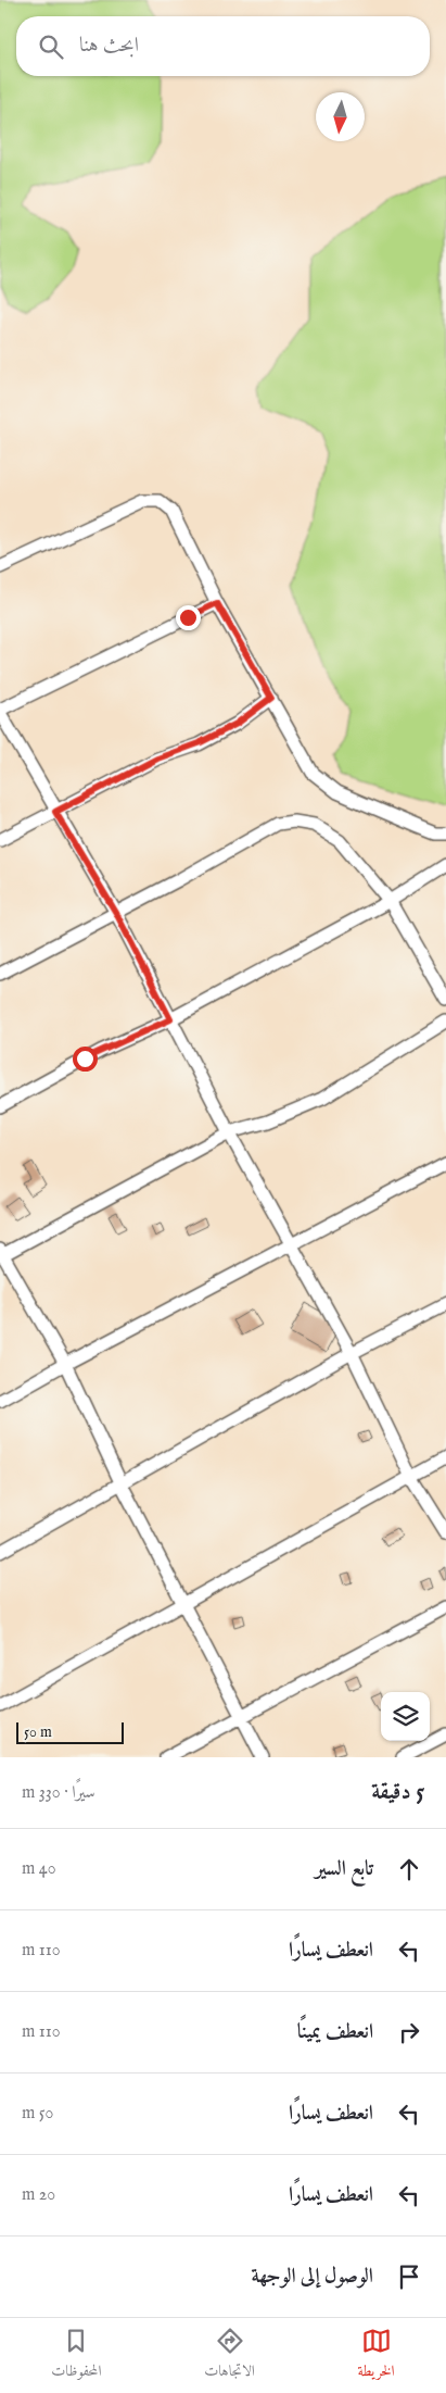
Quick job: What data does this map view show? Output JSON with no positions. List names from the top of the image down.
{
  "scale_bar": "50 m",
  "north": "bottom",
  "page": {
    "search": "ابحث هنا",
    "scale": "50 m",
    "heading": ["5 دقيقة", "سيرًا · 330 m"],
    "list": [
      ["تابع السير", "40 m"],
      ["انعطف يسارًا", "110 m"],
      ["انعطف يمينًا", "110 m"],
      ["انعطف يسارًا", "50 m"],
      ["انعطف يسارًا", "20 m"],
      "الوصول إلى الوجهة"
    ],
    "nav": ["الخريطة", "الاتجاهات", "المحفوظات"]
  }
}
